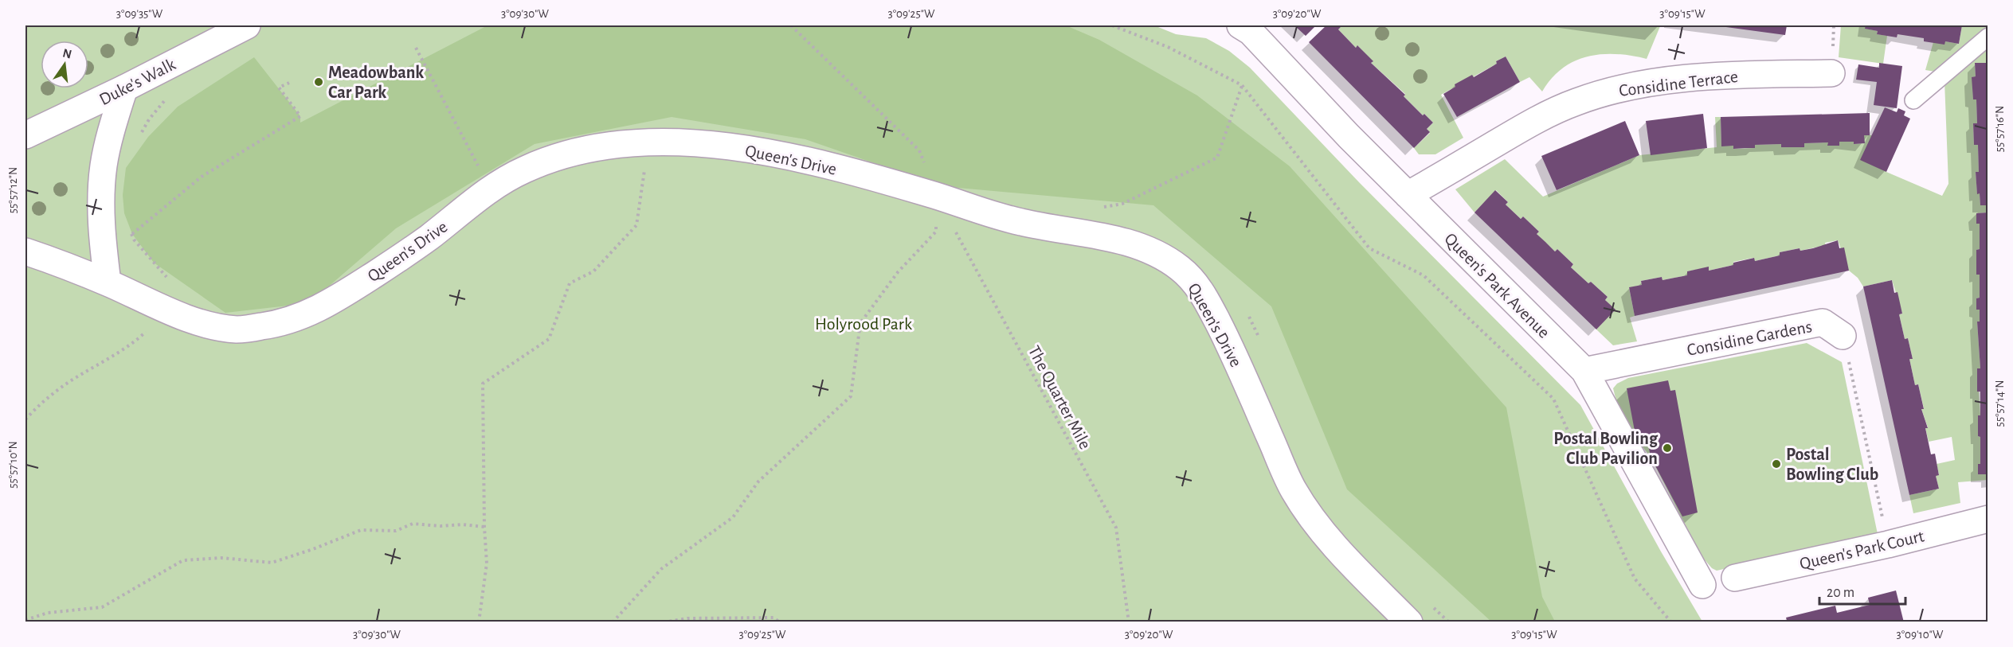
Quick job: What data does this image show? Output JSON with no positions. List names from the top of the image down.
{
  "streets": {
    "street": [
      "Duke's Walk",
      "Considine Terrace",
      "Queen's Drive",
      "Queen's Park Avenue",
      "Considine Gardens",
      "Queen's Park Court"
    ],
    "path": ["The Quarter Mile"]
  },
  "crossings": [
    ["Considine Terrace", "Queen's Park Avenue"],
    ["Queen's Drive", "The Quarter Mile"],
    ["Queen's Park Avenue", "Considine Gardens"]
  ],
  "parks": ["Holyrood Park"],
  "places": ["Meadowbank Car Park", "Postal Bowling Club Pavilion", "Postal Bowling Club"],
  "scale_bar": "20 m",
  "north": "top",
  "coordinates": [
    "3°09'35\"W",
    "3°09'30\"W",
    "3°09'25\"W",
    "3°09'20\"W",
    "3°09'15\"W",
    "55°57'16\"N",
    "55°57'12\"N",
    "55°57'14\"N",
    "55°57'10\"N",
    "3°09'10\"W"
  ]
}
